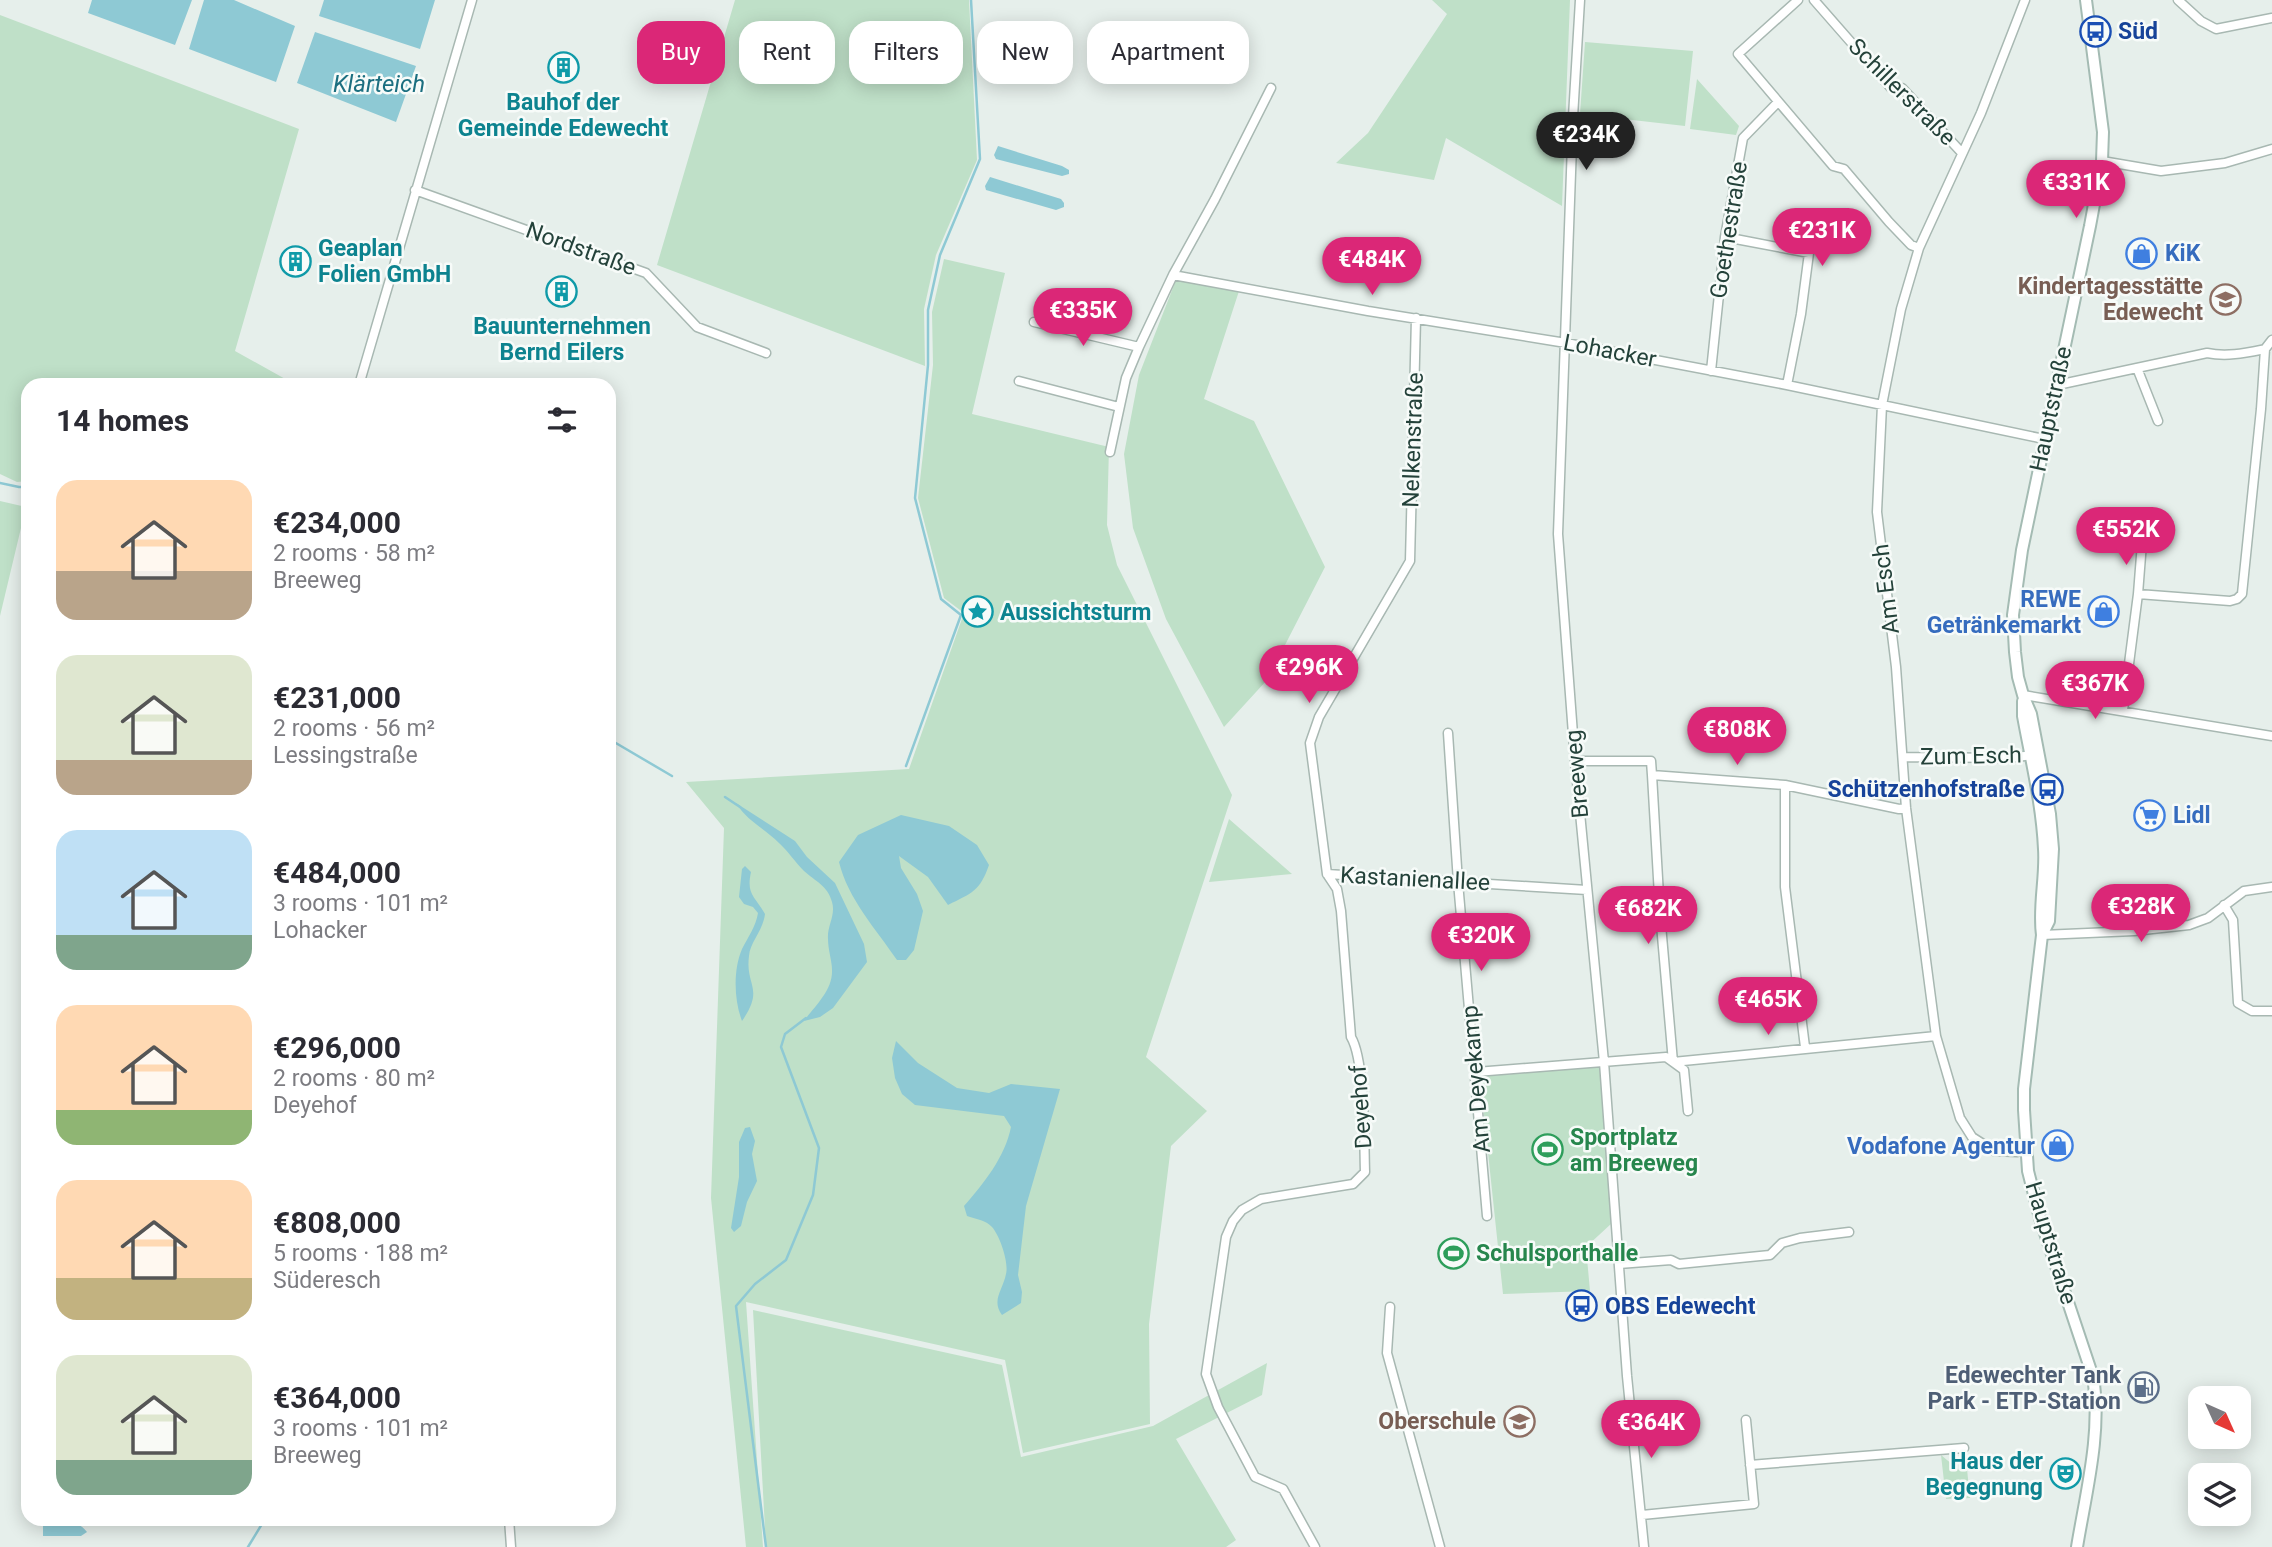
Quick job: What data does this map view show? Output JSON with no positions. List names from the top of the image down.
{
  "streets": {
    "main road": ["Hauptstraße"],
    "street": [
      "Schillerstraße",
      "Goethestraße",
      "Nordstraße",
      "Lohacker",
      "Nelkenstraße",
      "Am Esch",
      "Zum Esch",
      "Breeweg",
      "Kastanienallee",
      "Am Deyekamp",
      "Deyehof"
    ]
  },
  "crossings": [
    ["Schillerstraße", "Am Esch"],
    ["Goethestraße", "Lohacker"],
    ["Lohacker", "Hauptstraße"],
    ["Lohacker", "Nelkenstraße"],
    ["Lohacker", "Am Esch"],
    ["Lohacker", "Breeweg"],
    ["Hauptstraße", "Am Esch"],
    ["Hauptstraße", "Zum Esch"],
    ["Nelkenstraße", "Deyehof"],
    ["Am Esch", "Zum Esch"],
    ["Breeweg", "Kastanienallee"],
    ["Kastanienallee", "Am Deyekamp"],
    ["Kastanienallee", "Deyehof"]
  ],
  "water": ["Klärteich"],
  "places": {
    "bus stop": ["Süd", "Schützenhofstraße", "OBS Edewecht"],
    "building": ["Bauhof der Gemeinde Edewecht", "Geaplan Folien GmbH", "Bauunternehmen Bernd Eilers"],
    "shop": ["KiK", "REWE Getränkemarkt", "Vodafone Agentur"],
    "school or university": ["Kindertagesstätte Edewecht", "Oberschule"],
    "place": ["Aussichtsturm"],
    "supermarket": ["Lidl"],
    "sports": ["Sportplatz am Breeweg", "Schulsporthalle"],
    "fuel station": ["Edewechter Tank Park - ETP-Station"],
    "theatre": ["Haus der Begegnung"]
  },
  "north": "bottom right",
  "page": {
    "chip": [
      "Buy",
      "Rent",
      "Filters",
      "New",
      "Apartment"
    ],
    "price": [
      "€234K",
      "€331K",
      "€231K",
      "€484K",
      "€335K",
      "€552K",
      "€296K",
      "€367K",
      "€808K",
      "€328K",
      "€682K",
      "€320K",
      "€465K",
      "€364K"
    ],
    "heading": "14 homes",
    "list": [
      {
        "name": "€234,000",
        "note": "2 rooms · 58 m² · Breeweg"
      },
      {
        "name": "€231,000",
        "note": "2 rooms · 56 m² · Lessingstraße"
      },
      {
        "name": "€484,000",
        "note": "3 rooms · 101 m² · Lohacker"
      },
      {
        "name": "€296,000",
        "note": "2 rooms · 80 m² · Deyehof"
      },
      {
        "name": "€808,000",
        "note": "5 rooms · 188 m² · Süderesch"
      },
      {
        "name": "€364,000",
        "note": "3 rooms · 101 m² · Breeweg"
      }
    ]
  }
}
